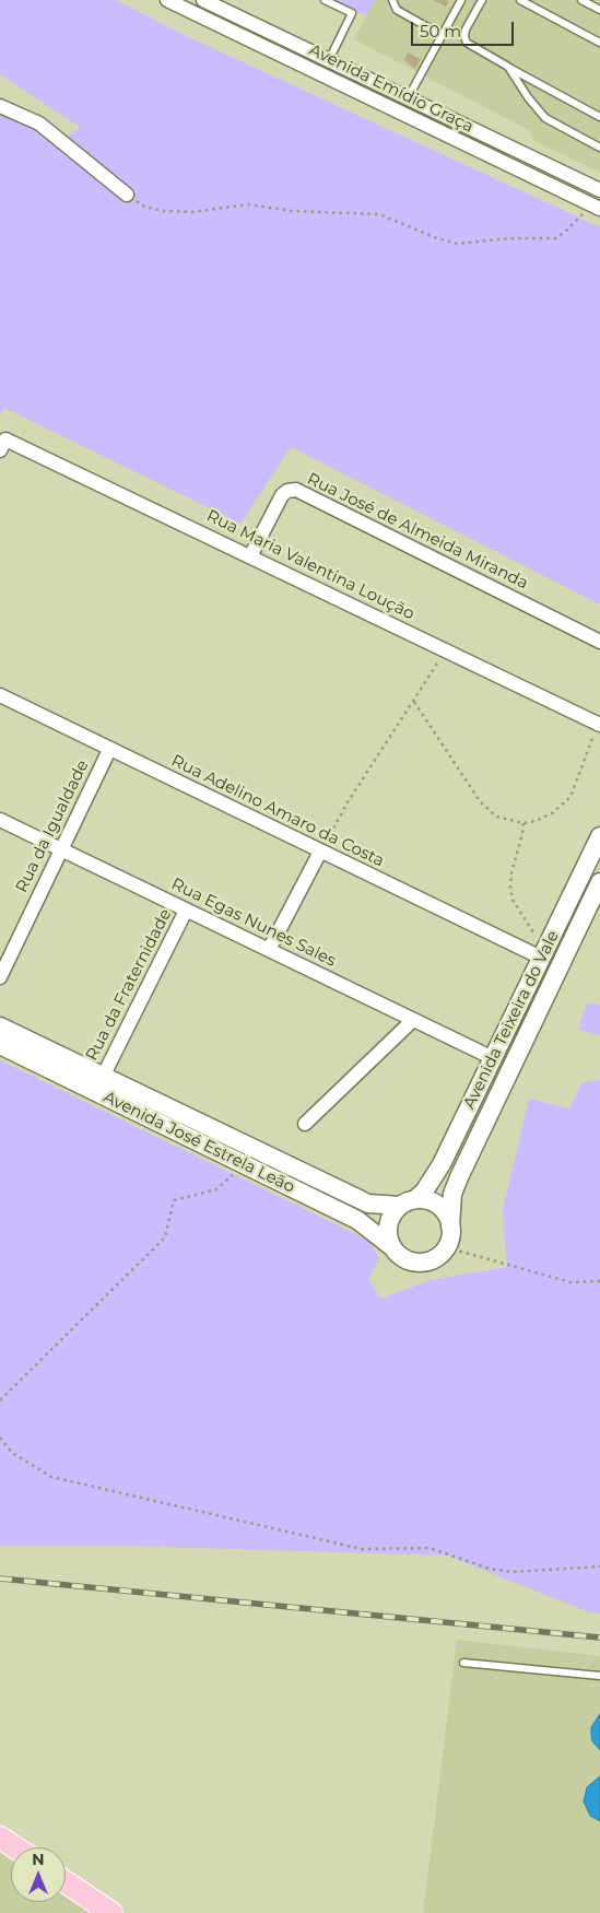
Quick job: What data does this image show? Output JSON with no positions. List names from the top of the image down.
{
  "streets": {
    "street": [
      "Avenida Emídio Graça",
      "Rua José de Almeida Miranda",
      "Rua Maria Valentina Loução",
      "Rua Adelino Amaro da Costa",
      "Rua da Igualdade",
      "Rua Egas Nunes Sales",
      "Rua da Fraternidade",
      "Avenida Teixeira do Vale",
      "Avenida José Estrela Leão"
    ]
  },
  "crossings": [
    ["Rua José de Almeida Miranda", "Rua Maria Valentina Loução"],
    ["Rua Adelino Amaro da Costa", "Rua da Igualdade"],
    ["Rua Adelino Amaro da Costa", "Avenida Teixeira do Vale"],
    ["Rua da Igualdade", "Rua Egas Nunes Sales"],
    ["Rua Egas Nunes Sales", "Rua da Fraternidade"],
    ["Rua Egas Nunes Sales", "Avenida Teixeira do Vale"],
    ["Rua da Fraternidade", "Avenida José Estrela Leão"],
    ["Avenida Teixeira do Vale", "Avenida José Estrela Leão"]
  ],
  "scale_bar": "50 m",
  "north": "top"
}
